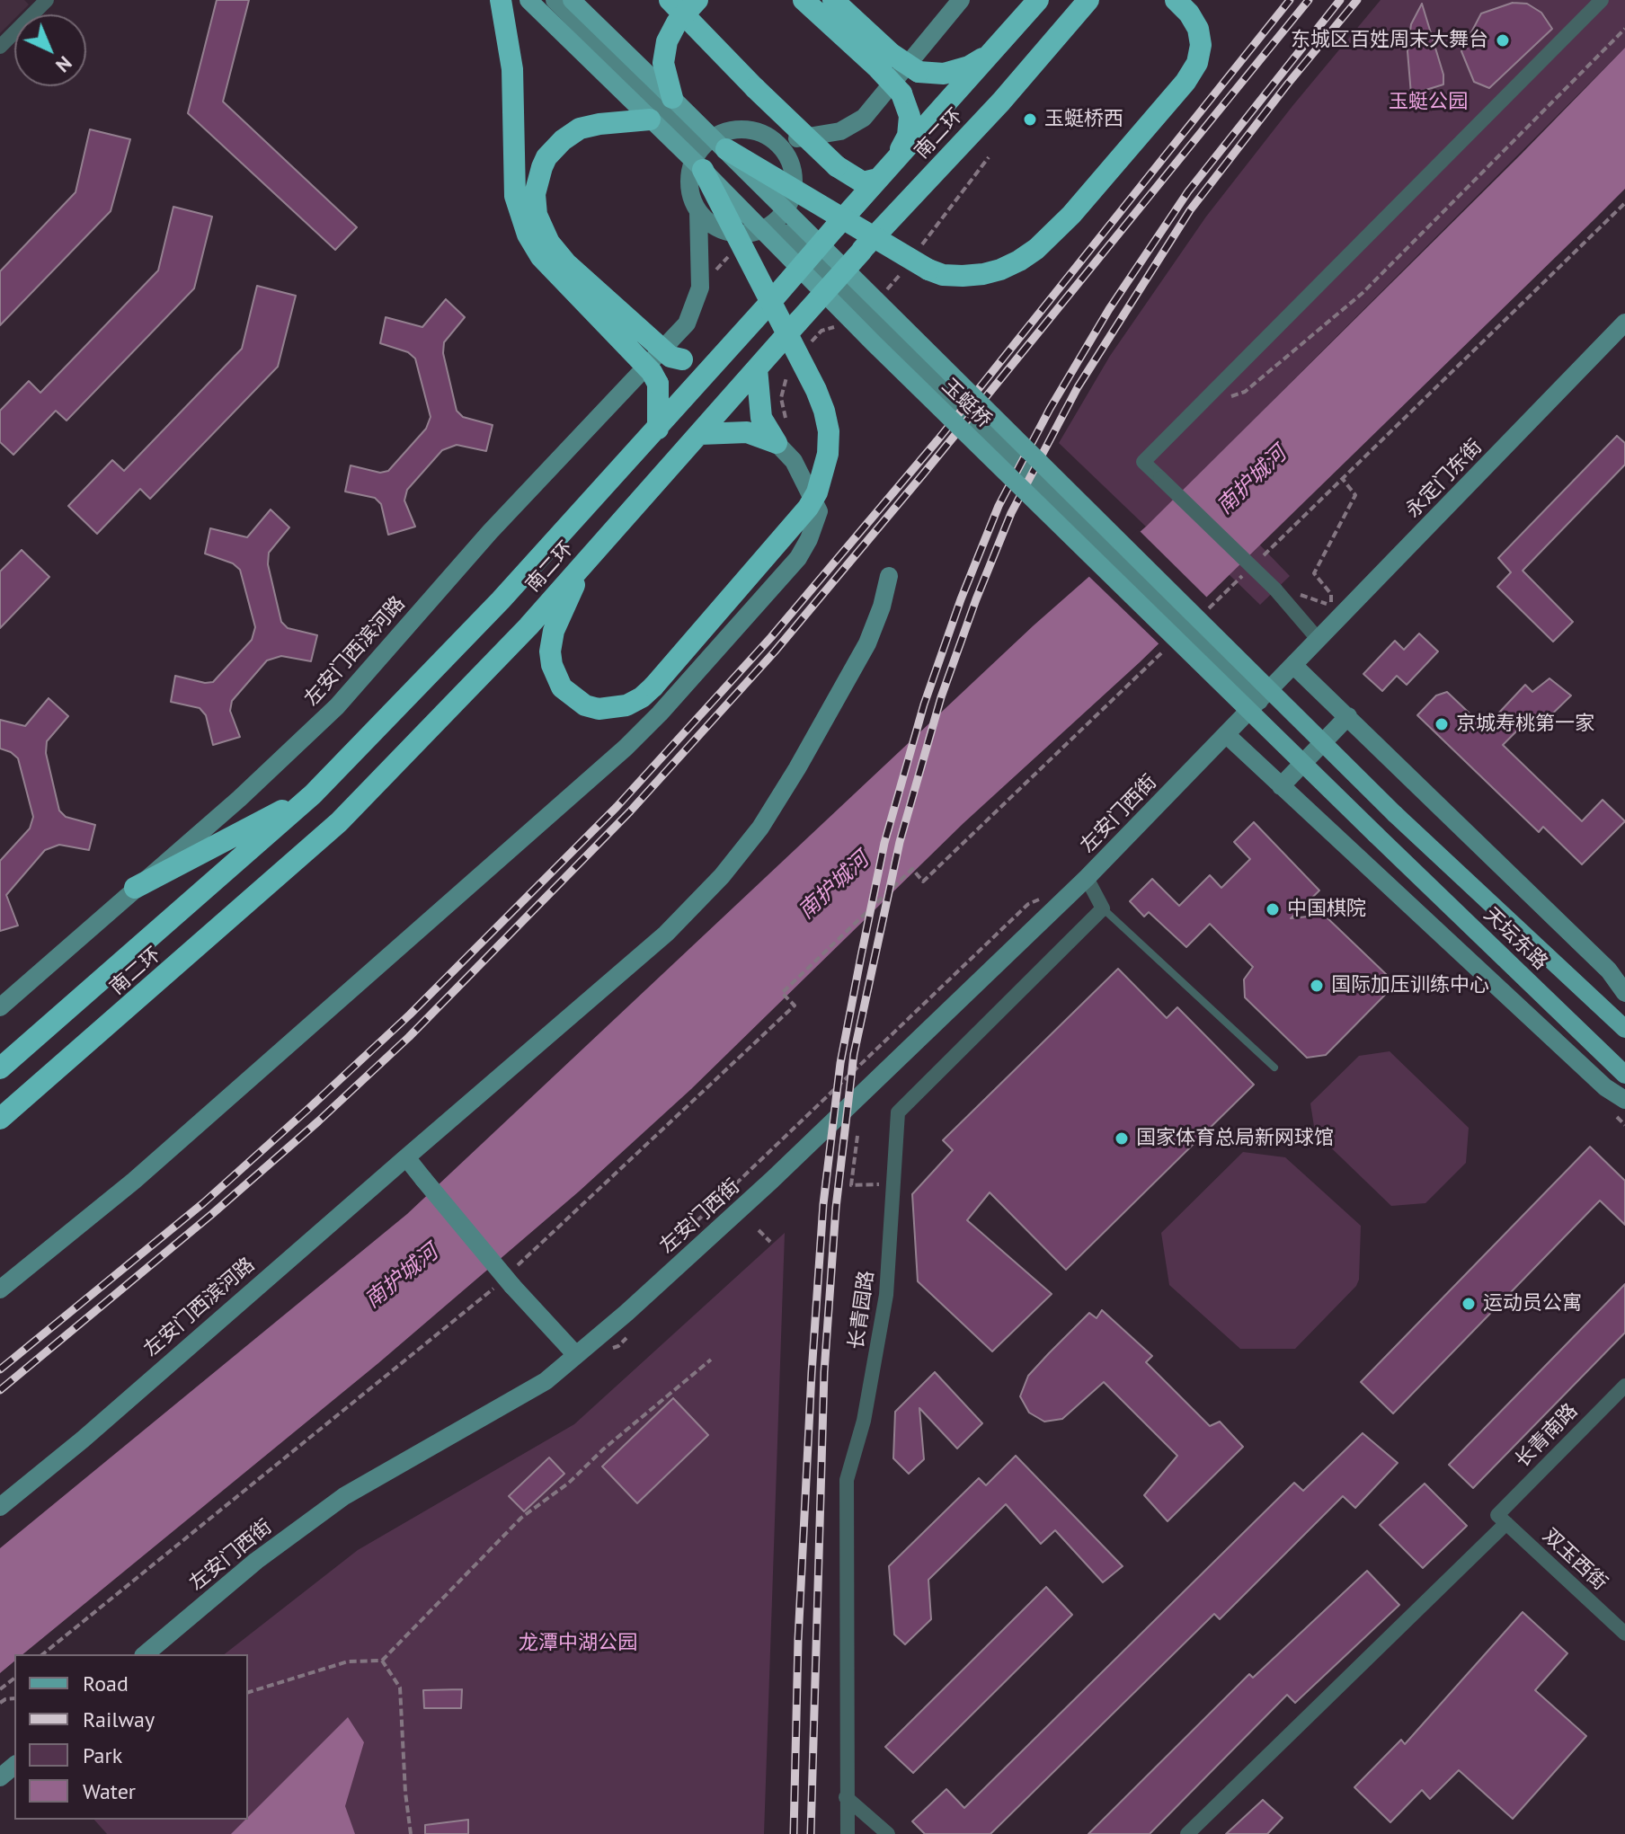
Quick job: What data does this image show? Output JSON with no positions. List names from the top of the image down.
{
  "streets": {
    "highway": ["南二环"],
    "main road": ["玉蜓桥", "天坛东路"],
    "street": [
      "永定门东街",
      "左安门西滨河路",
      "左安门西街",
      "长青园路",
      "长青南路",
      "双玉西街"
    ]
  },
  "crossings": [
    ["玉蜓桥", "天坛东路"],
    ["永定门东街", "左安门西街"],
    ["长青南路", "双玉西街"]
  ],
  "water": ["南护城河"],
  "parks": ["玉蜓公园", "龙潭中湖公园"],
  "places": [
    "东城区百姓周末大舞台",
    "玉蜓桥西",
    "京城寿桃第一家",
    "中国棋院",
    "国际加压训练中心",
    "国家体育总局新网球馆",
    "运动员公寓"
  ],
  "legend": [
    "Road",
    "Railway",
    "Park",
    "Water"
  ],
  "north": "bottom right"
}
